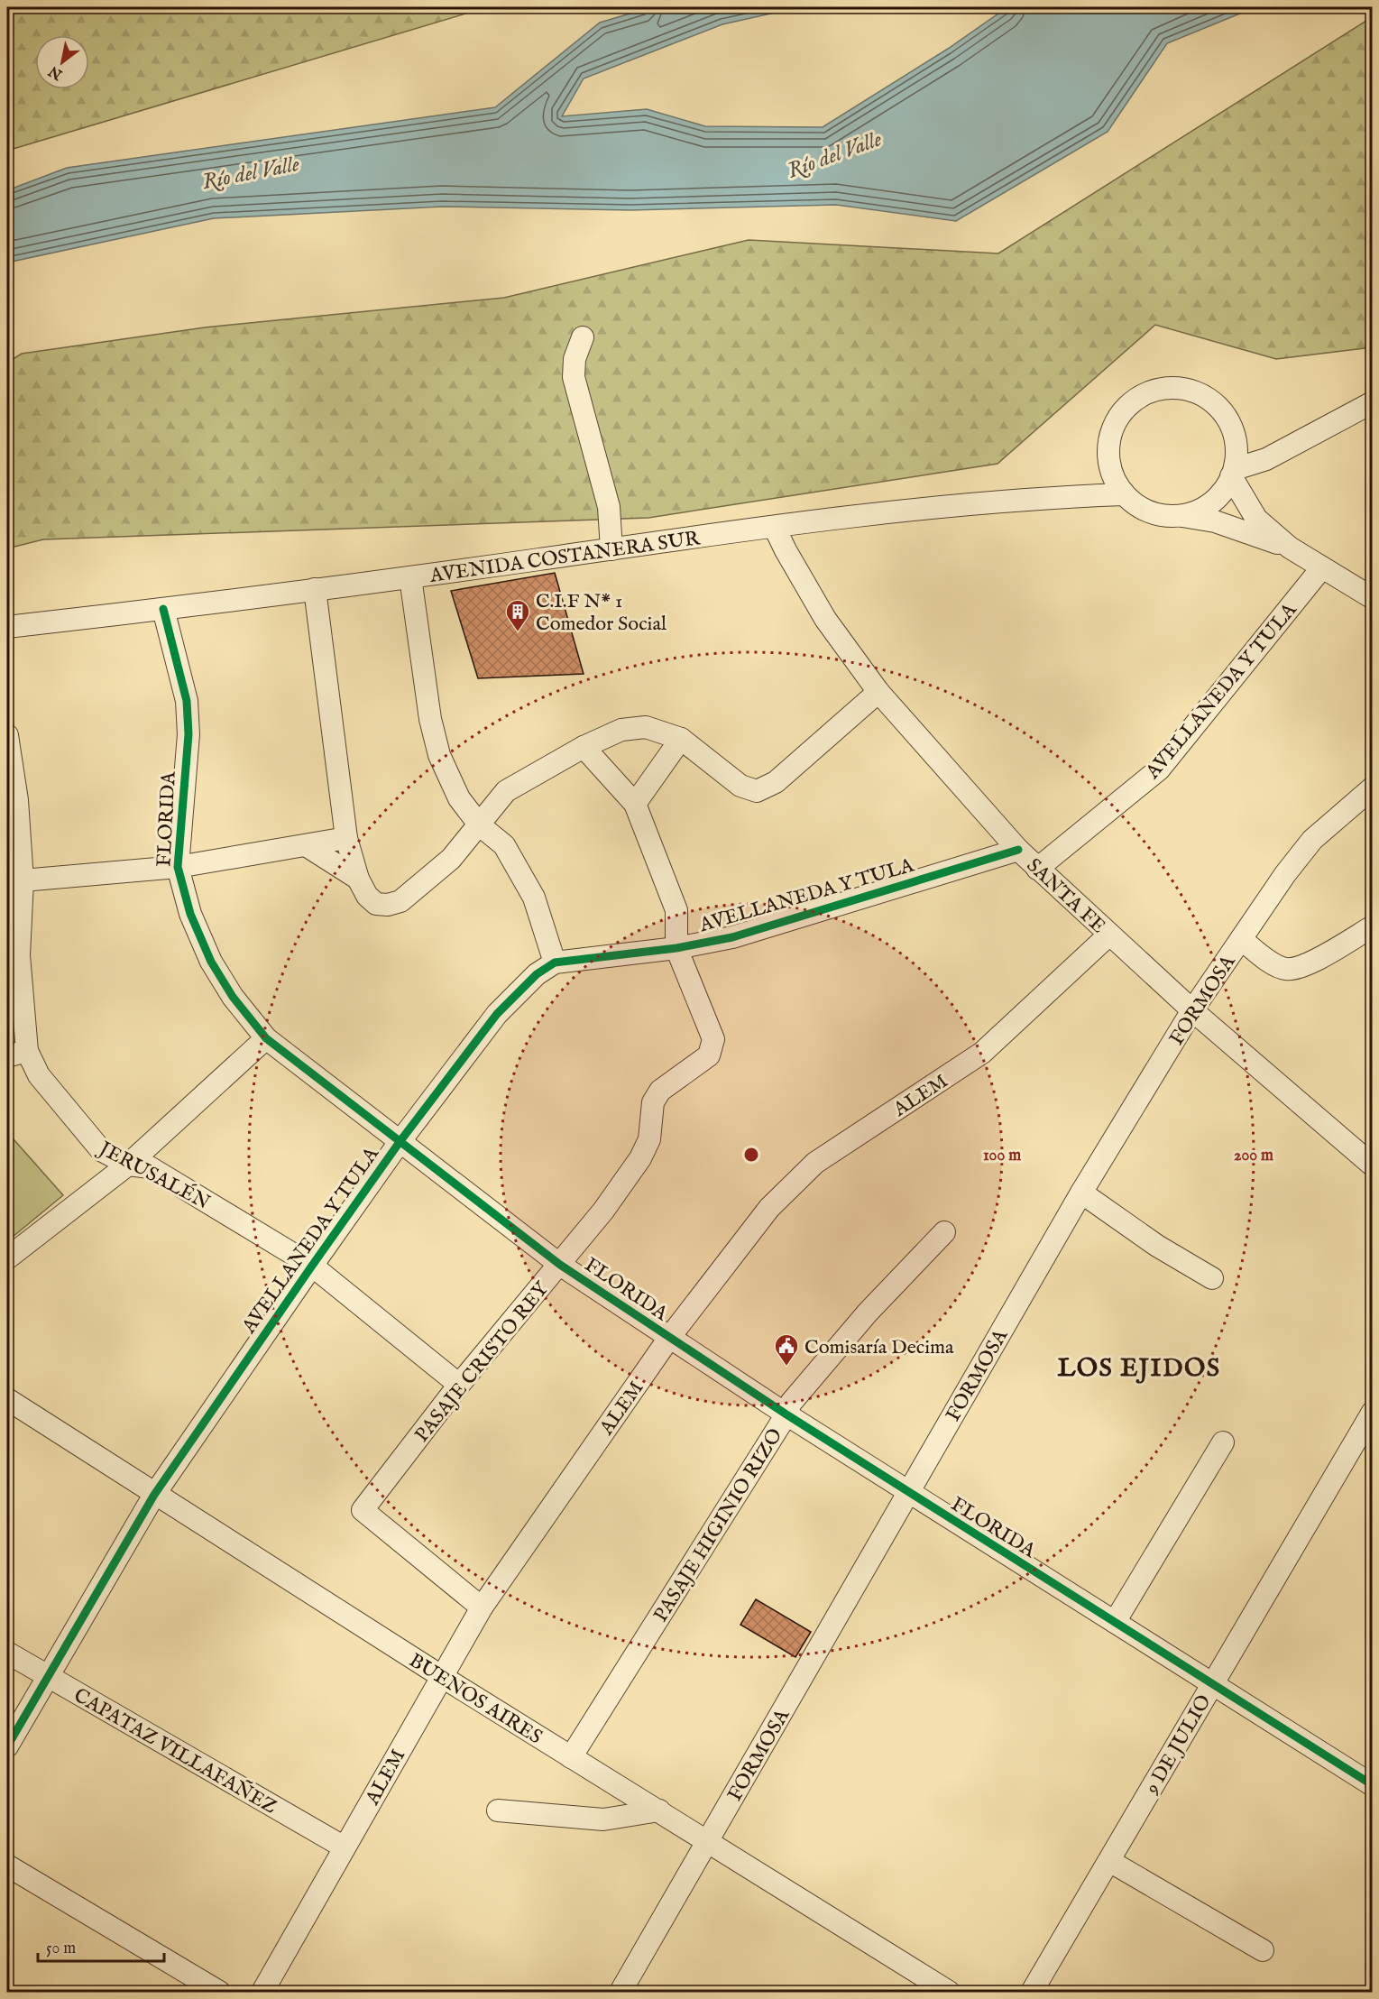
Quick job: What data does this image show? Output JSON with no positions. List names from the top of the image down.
{
  "streets": {
    "street": [
      "AVENIDA COSTANERA SUR",
      "AVELLANEDA Y TULA",
      "FLORIDA",
      "SANTA FE",
      "FORMOSA",
      "ALEM",
      "JERUSALÉN",
      "PASAJE CRISTO REY",
      "PASAJE HIGINIO RIZO",
      "BUENOS AIRES",
      "9 DE JULIO",
      "CAPATAZ VILLAFAÑEZ"
    ]
  },
  "crossings": [
    ["AVENIDA COSTANERA SUR", "FLORIDA"],
    ["AVENIDA COSTANERA SUR", "SANTA FE"],
    ["AVELLANEDA Y TULA", "FLORIDA"],
    ["AVELLANEDA Y TULA", "SANTA FE"],
    ["AVELLANEDA Y TULA", "JERUSALÉN"],
    ["AVELLANEDA Y TULA", "PASAJE CRISTO REY"],
    ["AVELLANEDA Y TULA", "BUENOS AIRES"],
    ["AVELLANEDA Y TULA", "CAPATAZ VILLAFAÑEZ"],
    ["FLORIDA", "FORMOSA"],
    ["FLORIDA", "ALEM"],
    ["FLORIDA", "PASAJE CRISTO REY"],
    ["FLORIDA", "PASAJE HIGINIO RIZO"],
    ["FLORIDA", "9 DE JULIO"],
    ["SANTA FE", "FORMOSA"],
    ["SANTA FE", "ALEM"],
    ["FORMOSA", "BUENOS AIRES"],
    ["ALEM", "PASAJE CRISTO REY"],
    ["ALEM", "BUENOS AIRES"],
    ["ALEM", "CAPATAZ VILLAFAÑEZ"],
    ["JERUSALÉN", "PASAJE CRISTO REY"],
    ["PASAJE HIGINIO RIZO", "BUENOS AIRES"]
  ],
  "districts": ["LOS EJIDOS"],
  "water": ["Río del Valle"],
  "places": {
    "building": ["C.I.F N* 1 Comedor Social"],
    "public building": ["Comisaría Decima"]
  },
  "scale_bar": "50 m",
  "north": "bottom left",
  "rings": ["100 m", "200 m"]
}
